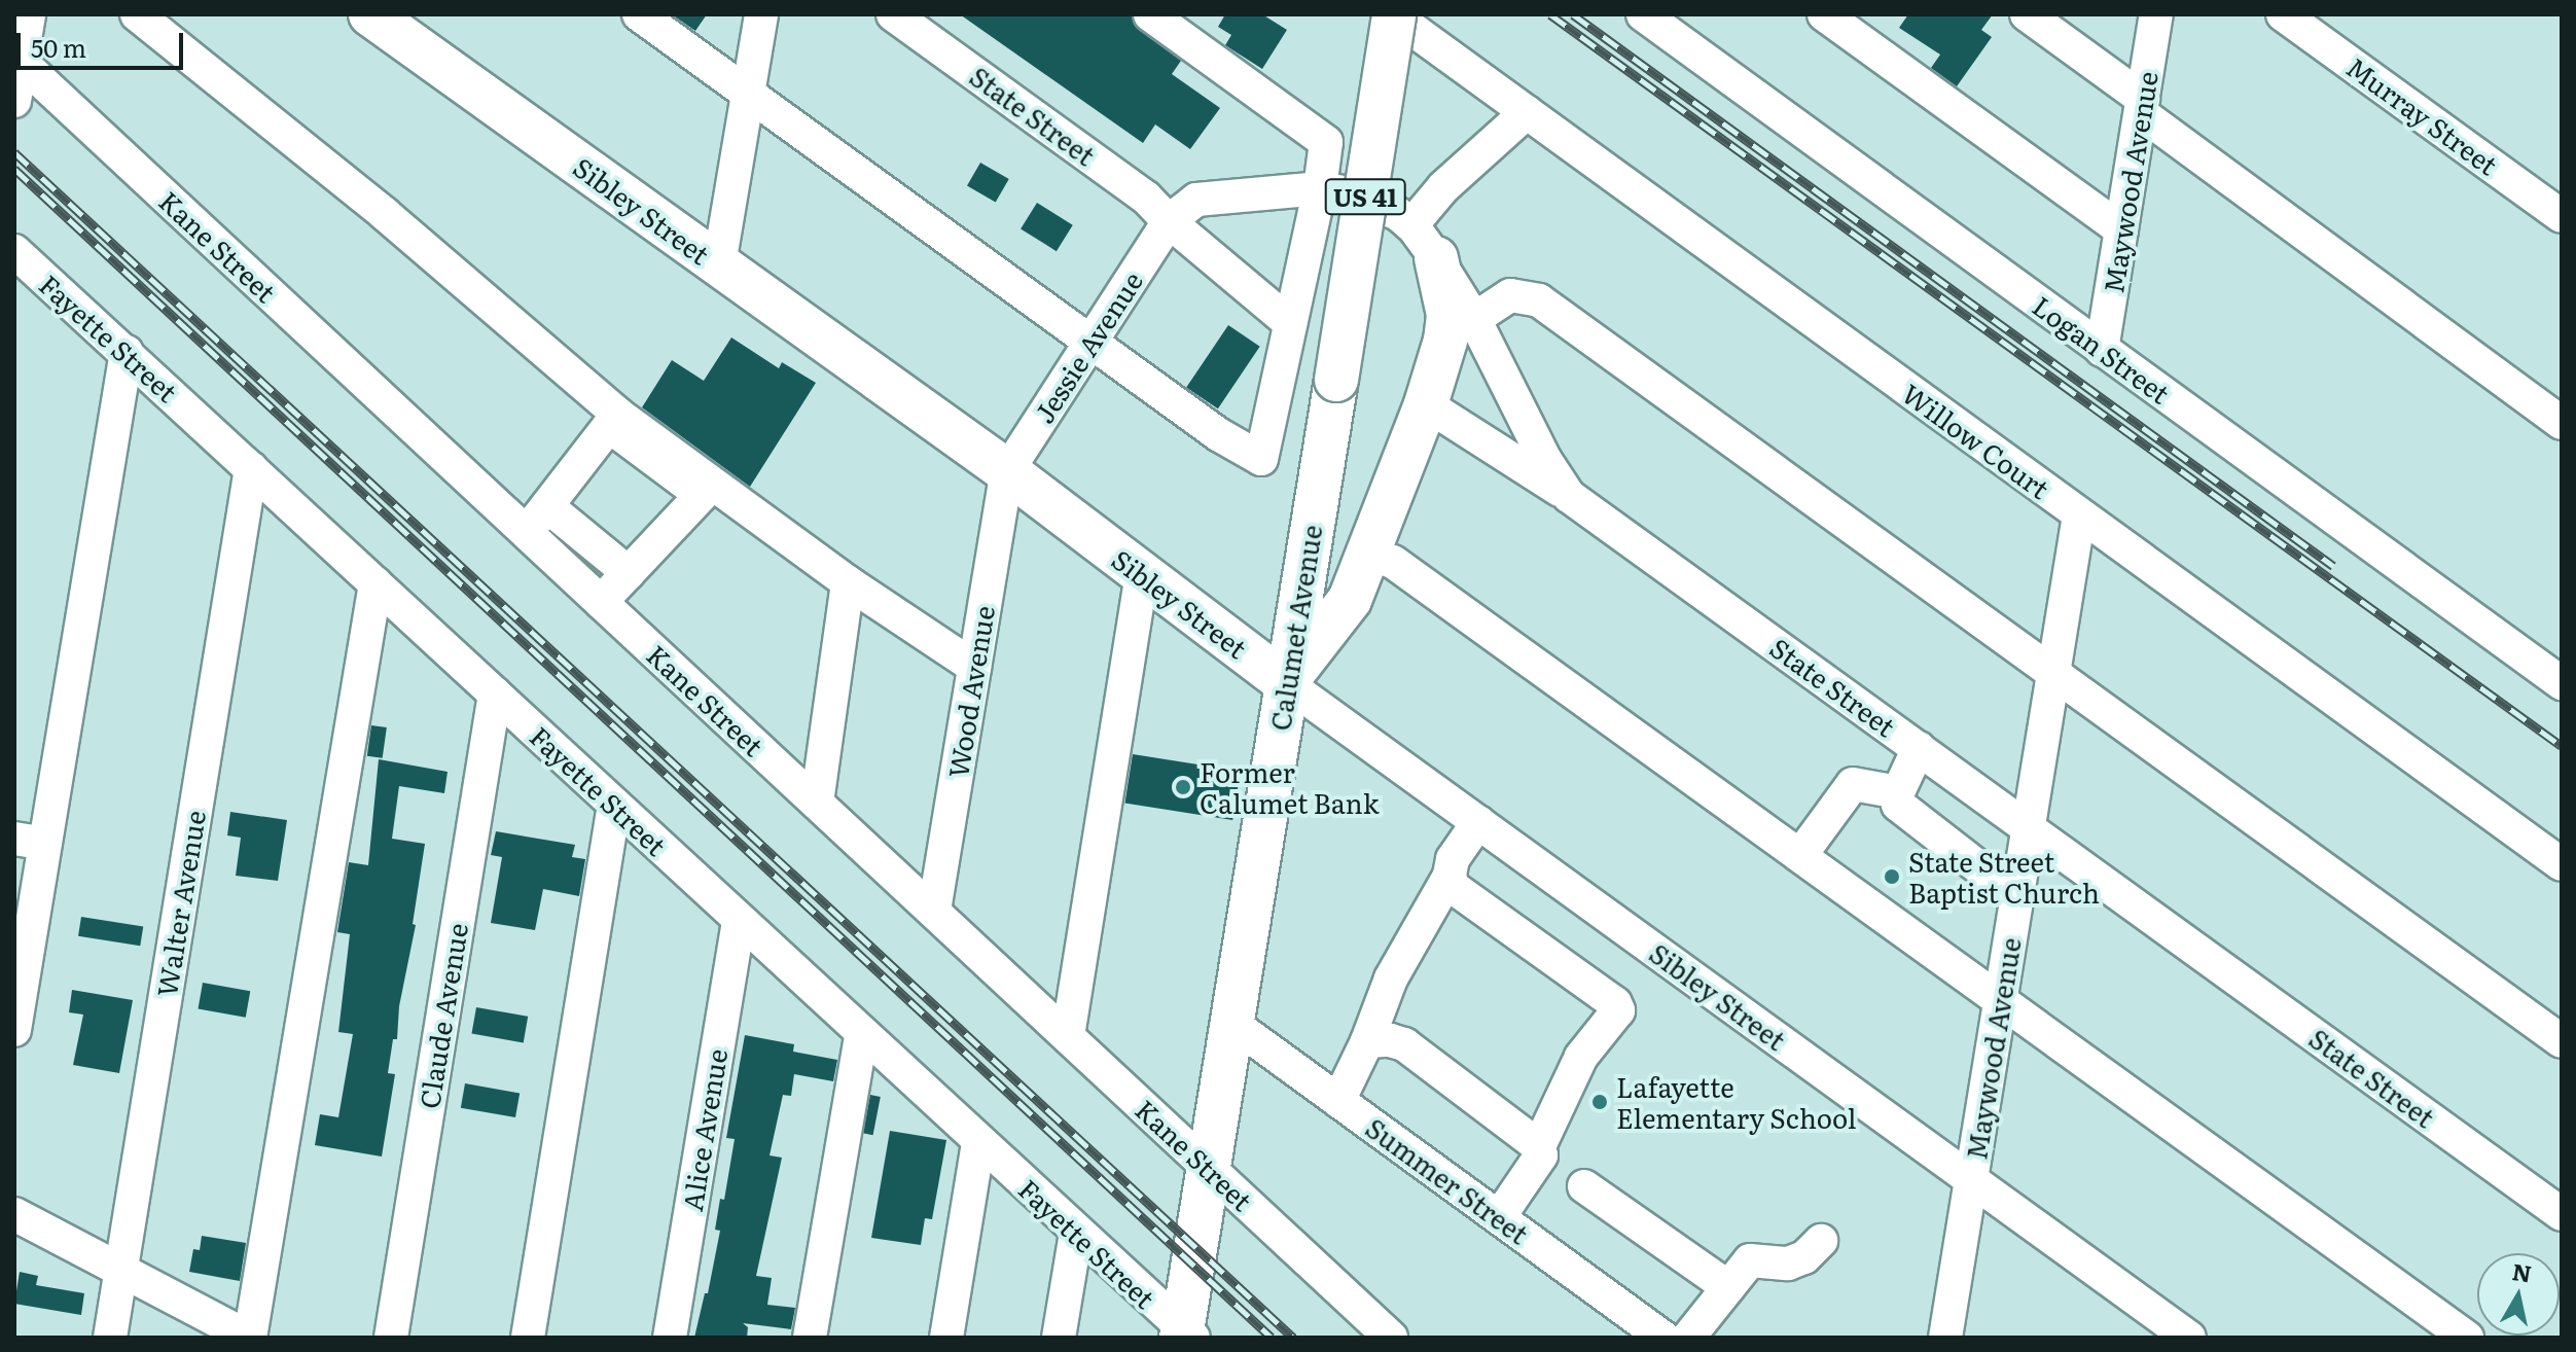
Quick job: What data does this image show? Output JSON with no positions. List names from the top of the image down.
{
  "streets": {
    "main road": ["US 41", "Sibley Street", "Calumet Avenue"],
    "street": [
      "State Street",
      "Murray Street",
      "Maywood Avenue",
      "Kane Street",
      "Fayette Street",
      "Jessie Avenue",
      "Logan Street",
      "Willow Court",
      "Wood Avenue",
      "Walter Avenue",
      "Claude Avenue",
      "Alice Avenue",
      "Summer Street"
    ]
  },
  "crossings": [
    ["State Street", "Maywood Avenue"],
    ["State Street", "Jessie Avenue"],
    ["Maywood Avenue", "Sibley Street"],
    ["Maywood Avenue", "Logan Street"],
    ["Maywood Avenue", "Willow Court"],
    ["Sibley Street", "Jessie Avenue"],
    ["Sibley Street", "Calumet Avenue"],
    ["Sibley Street", "Wood Avenue"],
    ["Kane Street", "Calumet Avenue"],
    ["Kane Street", "Wood Avenue"],
    ["Fayette Street", "Calumet Avenue"],
    ["Fayette Street", "Walter Avenue"],
    ["Fayette Street", "Claude Avenue"],
    ["Fayette Street", "Alice Avenue"],
    ["Jessie Avenue", "Wood Avenue"],
    ["Willow Court", "Calumet Avenue"],
    ["Calumet Avenue", "Summer Street"]
  ],
  "places": ["Former Calumet Bank", "State Street Baptist Church", "Lafayette Elementary School"],
  "scale_bar": "50 m",
  "north": "top"
}
